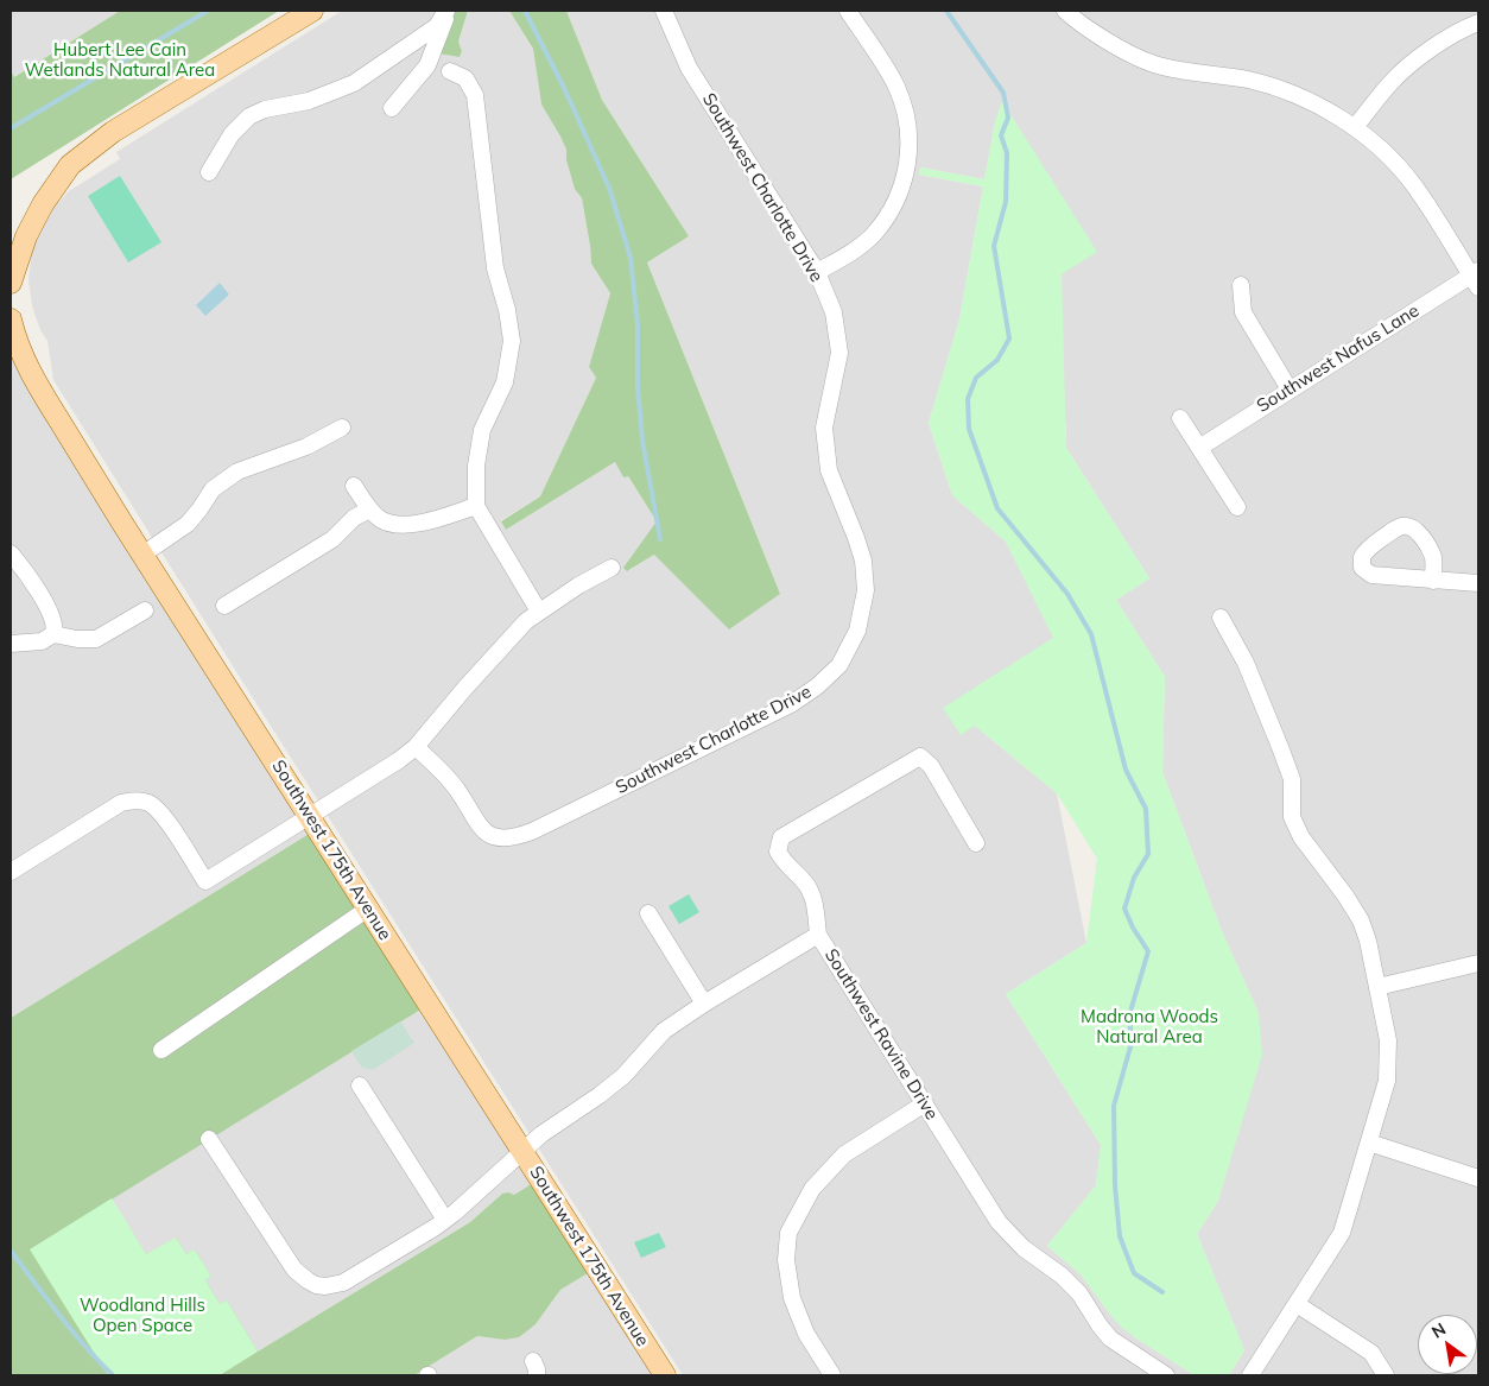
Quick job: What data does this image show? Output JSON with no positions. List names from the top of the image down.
{
  "streets": {
    "main road": ["Southwest 175th Avenue"],
    "street": ["Southwest Charlotte Drive", "Southwest Nafus Lane", "Southwest Ravine Drive"]
  },
  "crossings": [
    ["Southwest 175th Avenue", "Southwest Ravine Drive"]
  ],
  "parks": ["Hubert Lee Cain Wetlands Natural Area", "Madrona Woods Natural Area", "Woodland Hills Open Space"],
  "north": "top left"
}
